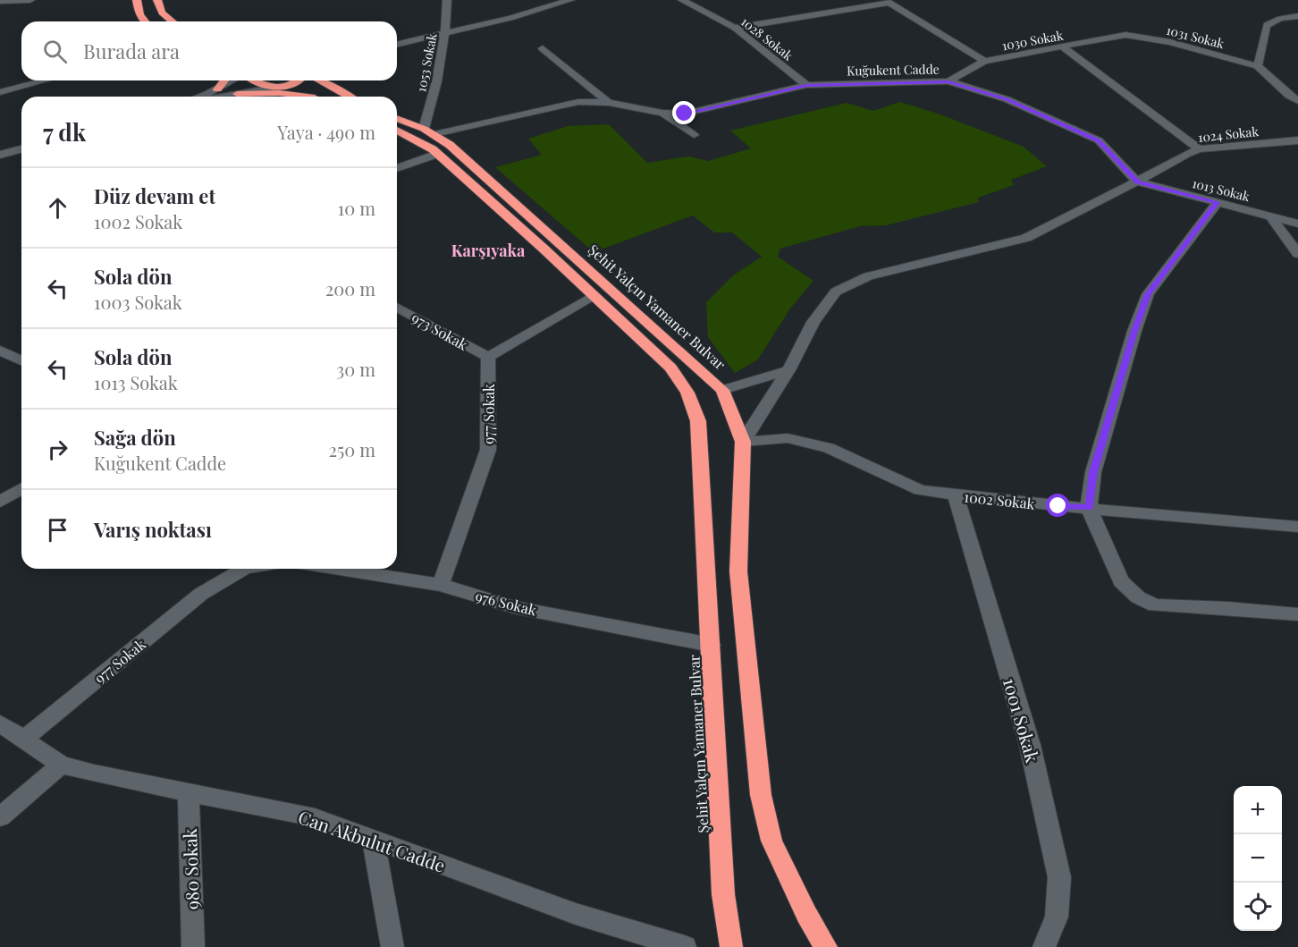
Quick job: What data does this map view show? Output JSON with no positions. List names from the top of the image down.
{
  "streets": {
    "highway": ["Şehit Yalçın Yamaner Bulvar"],
    "street": [
      "1031 Sokak",
      "1028 Sokak",
      "1030 Sokak",
      "1053 Sokak",
      "Kuğukent Cadde",
      "1024 Sokak",
      "1013 Sokak",
      "973 Sokak",
      "977 Sokak",
      "1002 Sokak",
      "976 Sokak",
      "1001 Sokak",
      "Can Akbulut Cadde",
      "980 Sokak"
    ]
  },
  "crossings": [
    ["1031 Sokak", "1030 Sokak"],
    ["1028 Sokak", "Kuğukent Cadde"],
    ["1030 Sokak", "Kuğukent Cadde"],
    ["1053 Sokak", "Kuğukent Cadde"],
    ["1053 Sokak", "Şehit Yalçın Yamaner Bulvar"],
    ["Kuğukent Cadde", "1024 Sokak"],
    ["Kuğukent Cadde", "1013 Sokak"],
    ["Kuğukent Cadde", "Şehit Yalçın Yamaner Bulvar"],
    ["1024 Sokak", "1013 Sokak"],
    ["Şehit Yalçın Yamaner Bulvar", "1002 Sokak"],
    ["Şehit Yalçın Yamaner Bulvar", "976 Sokak"],
    ["973 Sokak", "977 Sokak"],
    ["977 Sokak", "976 Sokak"],
    ["977 Sokak", "Can Akbulut Cadde"],
    ["1002 Sokak", "1001 Sokak"],
    ["Can Akbulut Cadde", "980 Sokak"]
  ],
  "districts": ["Karşıyaka"],
  "page": {
    "search": "Burada ara",
    "heading": ["7 dk", "Yaya · 490 m"],
    "list": [
      ["Düz devam et", "1002 Sokak", "10 m"],
      ["Sola dön", "1003 Sokak", "200 m"],
      ["Sola dön", "1013 Sokak", "30 m"],
      ["Sağa dön", "Kuğukent Cadde", "250 m"],
      "Varış noktası"
    ],
    "map_buttons": ["+", "−"]
  }
}
